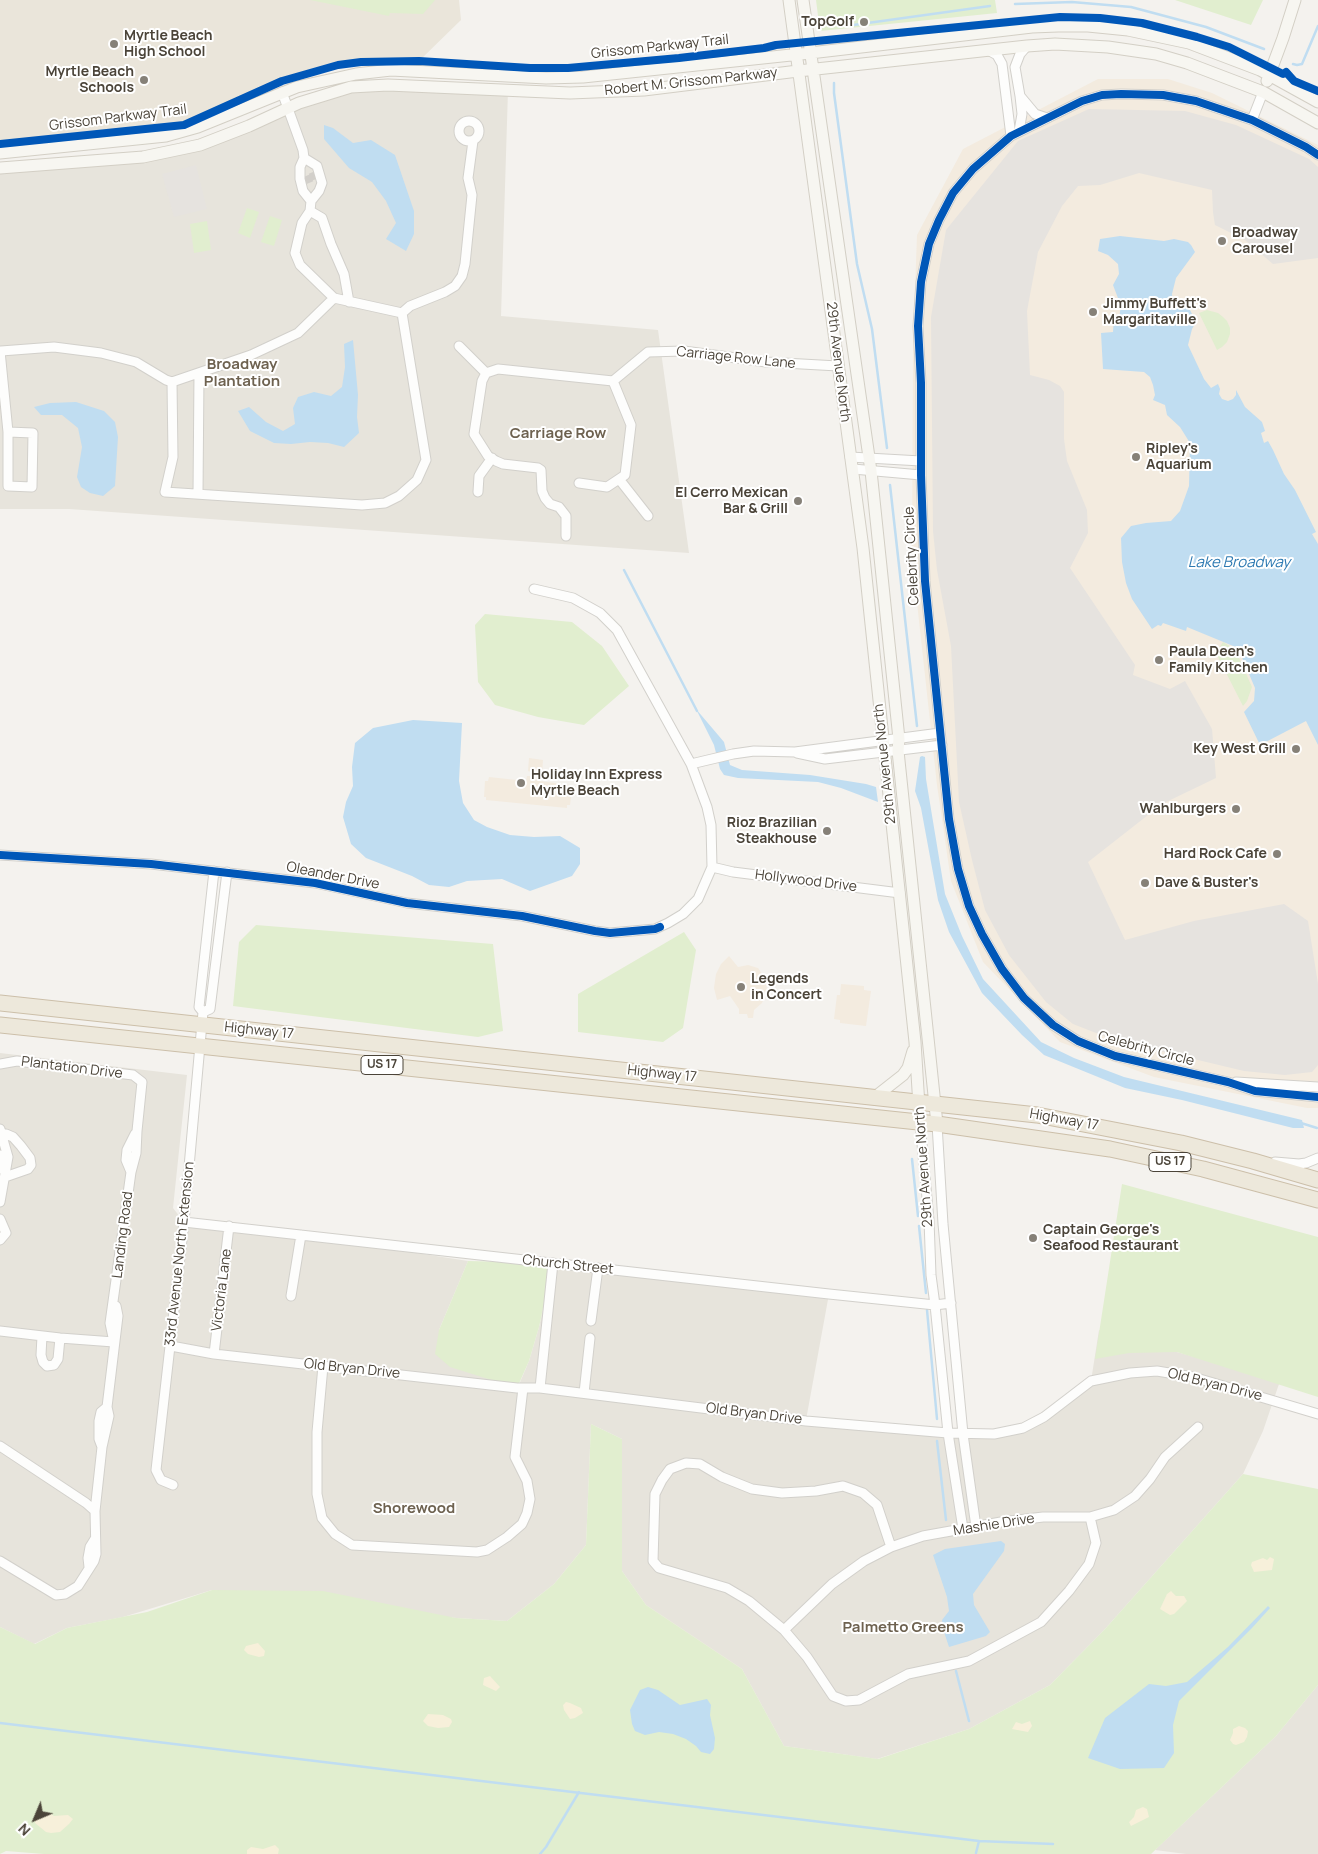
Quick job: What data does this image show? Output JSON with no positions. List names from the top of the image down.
{
  "streets": {
    "highway": ["Highway 17", "US 17"],
    "main road": ["Robert M. Grissom Parkway", "29th Avenue North"],
    "street": [
      "Carriage Row Lane",
      "Celebrity Circle",
      "Oleander Drive",
      "Hollywood Drive",
      "Plantation Drive",
      "Landing Road",
      "33rd Avenue North Extension",
      "Church Street",
      "Victoria Lane",
      "Old Bryan Drive",
      "Mashie Drive"
    ],
    "cycle path": ["Grissom Parkway Trail"]
  },
  "crossings": [
    ["Robert M. Grissom Parkway", "29th Avenue North"],
    ["Carriage Row Lane", "29th Avenue North"],
    ["29th Avenue North", "Hollywood Drive"],
    ["29th Avenue North", "Highway 17"],
    ["29th Avenue North", "Church Street"],
    ["29th Avenue North", "Old Bryan Drive"],
    ["29th Avenue North", "Mashie Drive"],
    ["Oleander Drive", "Hollywood Drive"],
    ["Oleander Drive", "33rd Avenue North Extension"],
    ["Highway 17", "33rd Avenue North Extension"],
    ["Plantation Drive", "Landing Road"],
    ["33rd Avenue North Extension", "Church Street"],
    ["33rd Avenue North Extension", "Old Bryan Drive"],
    ["Church Street", "Victoria Lane"],
    ["Victoria Lane", "Old Bryan Drive"]
  ],
  "districts": [
    "Broadway Plantation",
    "Carriage Row",
    "Shorewood",
    "Palmetto Greens"
  ],
  "water": ["Lake Broadway"],
  "places": [
    "TopGolf",
    "Myrtle Beach High School",
    "Myrtle Beach Schools",
    "Broadway Carousel",
    "Jimmy Buffett's Margaritaville",
    "Ripley's Aquarium",
    "El Cerro Mexican Bar & Grill",
    "Paula Deen's Family Kitchen",
    "Key West Grill",
    "Holiday Inn Express Myrtle Beach",
    "Wahlburgers",
    "Rioz Brazilian Steakhouse",
    "Hard Rock Cafe",
    "Dave & Buster's",
    "Legends in Concert",
    "Captain George's Seafood Restaurant"
  ],
  "north": "bottom left"
}
